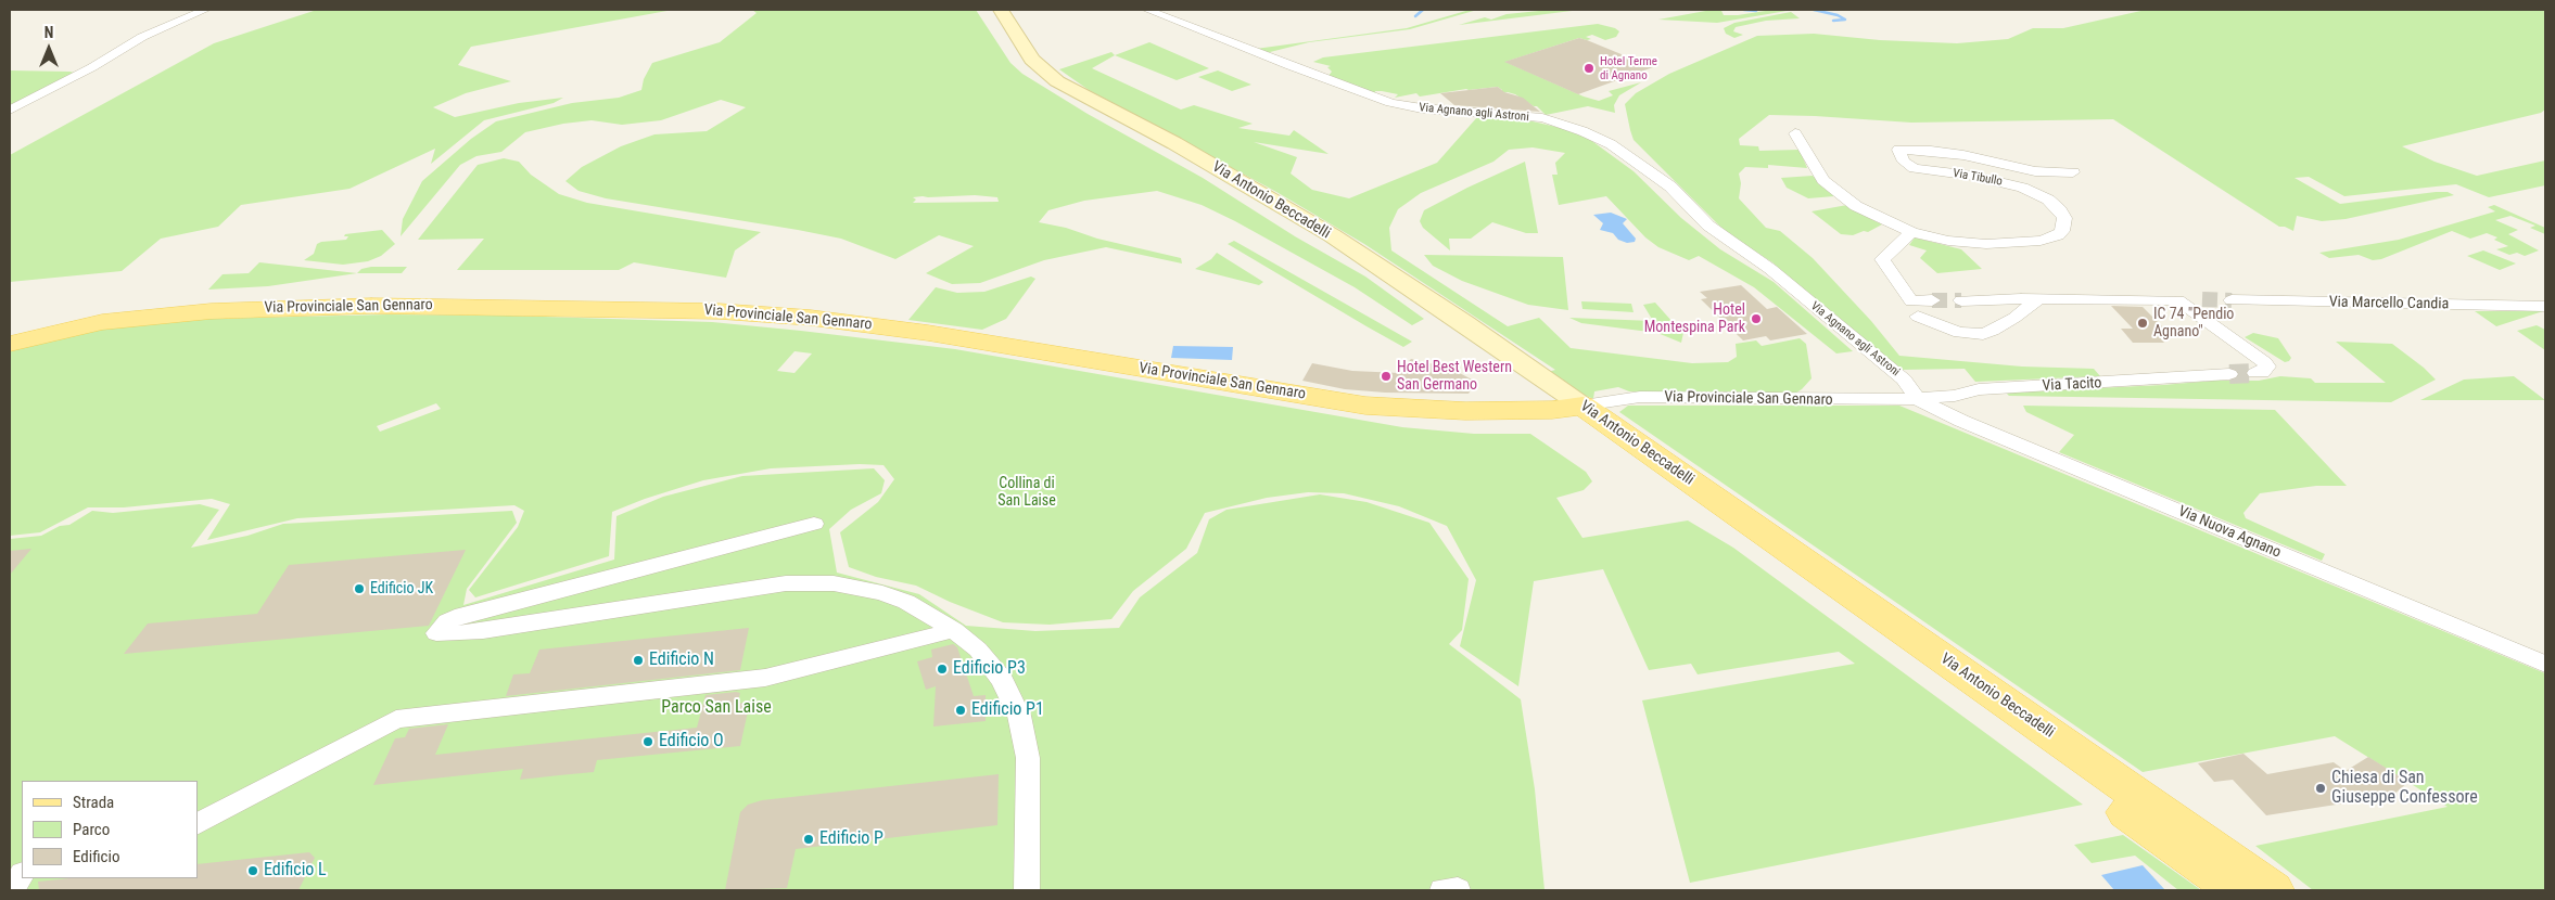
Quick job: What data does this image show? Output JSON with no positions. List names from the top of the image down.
{
  "streets": {
    "main road": ["Via Antonio Beccadelli", "Via Provinciale San Gennaro"],
    "street": [
      "Via Agnano agli Astroni",
      "Via Tibullo",
      "Via Marcello Candia",
      "Via Tacito",
      "Via Nuova Agnano"
    ]
  },
  "crossings": [
    ["Via Agnano agli Astroni", "Via Provinciale San Gennaro"],
    ["Via Agnano agli Astroni", "Via Tacito"],
    ["Via Agnano agli Astroni", "Via Nuova Agnano"],
    ["Via Antonio Beccadelli", "Via Provinciale San Gennaro"],
    ["Via Provinciale San Gennaro", "Via Tacito"],
    ["Via Provinciale San Gennaro", "Via Nuova Agnano"],
    ["Via Tacito", "Via Nuova Agnano"]
  ],
  "parks": ["Collina di San Laise", "Parco San Laise"],
  "places": [
    "Hotel Terme di Agnano",
    "Hotel Montespina Park",
    "IC 74 \"Pendio Agnano\"",
    "Hotel Best Western San Germano",
    "Edificio JK",
    "Edificio N",
    "Edificio P3",
    "Edificio P1",
    "Edificio O",
    "Chiesa di San Giuseppe Confessore",
    "Edificio P",
    "Edificio L"
  ],
  "legend": ["Strada", "Parco", "Edificio"],
  "north": "top"
}
